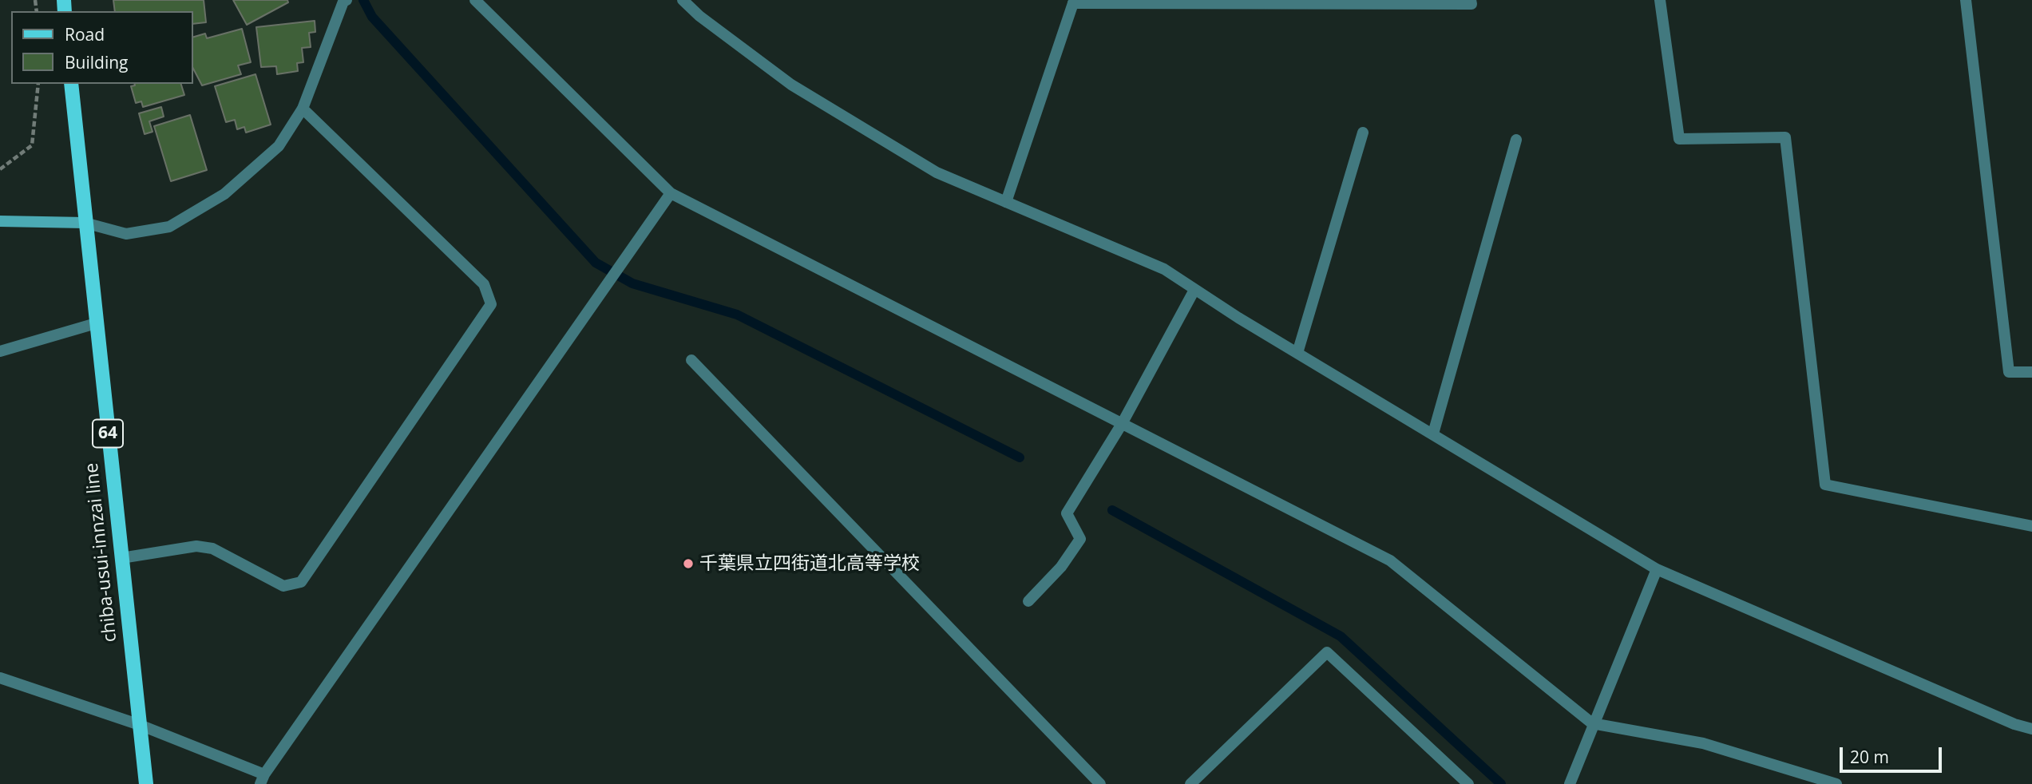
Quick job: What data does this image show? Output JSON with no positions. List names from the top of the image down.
{
  "streets": {
    "main road": ["64", "chiba-usui-innzai line"]
  },
  "places": ["千葉県立四街道北高等学校"],
  "legend": ["Road", "Building"],
  "scale_bar": "20 m"
}
